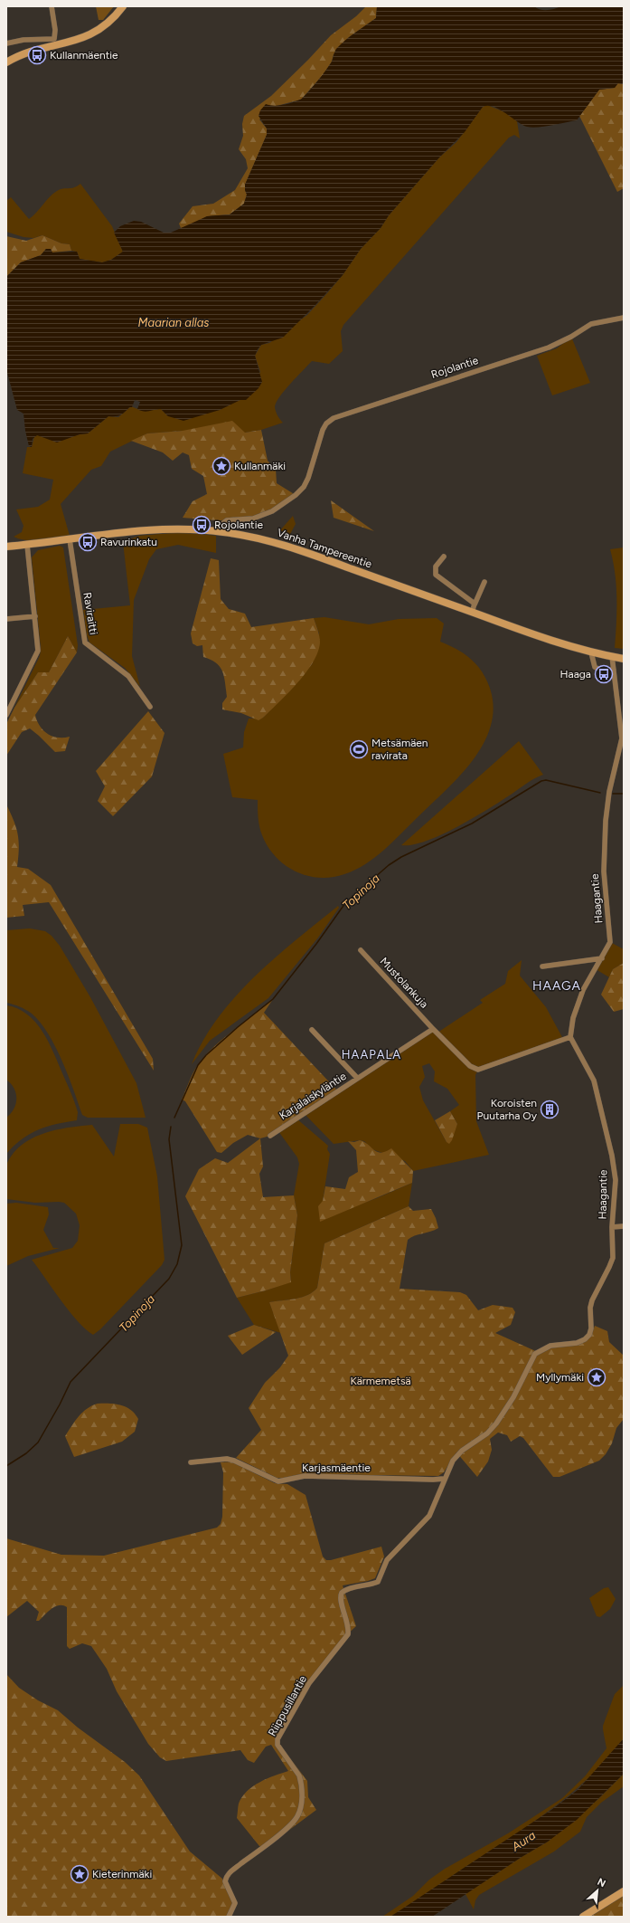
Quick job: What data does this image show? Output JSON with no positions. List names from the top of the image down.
{
  "streets": {
    "main road": ["Vanha Tampereentie"],
    "street": [
      "Rojolantie",
      "Raviraitti",
      "Haagantie",
      "Mustolankuja",
      "Karjalaiskyläntie",
      "Karjasmäentie",
      "Riippusillantie"
    ]
  },
  "crossings": [
    ["Rojolantie", "Vanha Tampereentie"],
    ["Vanha Tampereentie", "Raviraitti"],
    ["Vanha Tampereentie", "Haagantie"],
    ["Haagantie", "Karjasmäentie"],
    ["Haagantie", "Riippusillantie"],
    ["Mustolankuja", "Karjalaiskyläntie"],
    ["Karjasmäentie", "Riippusillantie"]
  ],
  "districts": ["HAAGA", "HAAPALA"],
  "water": ["Maarian allas", "Topinoja", "Aura"],
  "parks": ["Kärmemetsä"],
  "places": {
    "bus stop": [
      "Kullanmäentie",
      "Rojolantie",
      "Ravurinkatu",
      "Haaga"
    ],
    "place": ["Kullanmäki", "Myllymäki", "Kieterinmäki"],
    "sports": ["Metsämäen ravirata"],
    "building": ["Koroisten Puutarha Oy"]
  },
  "north": "top right"
}
